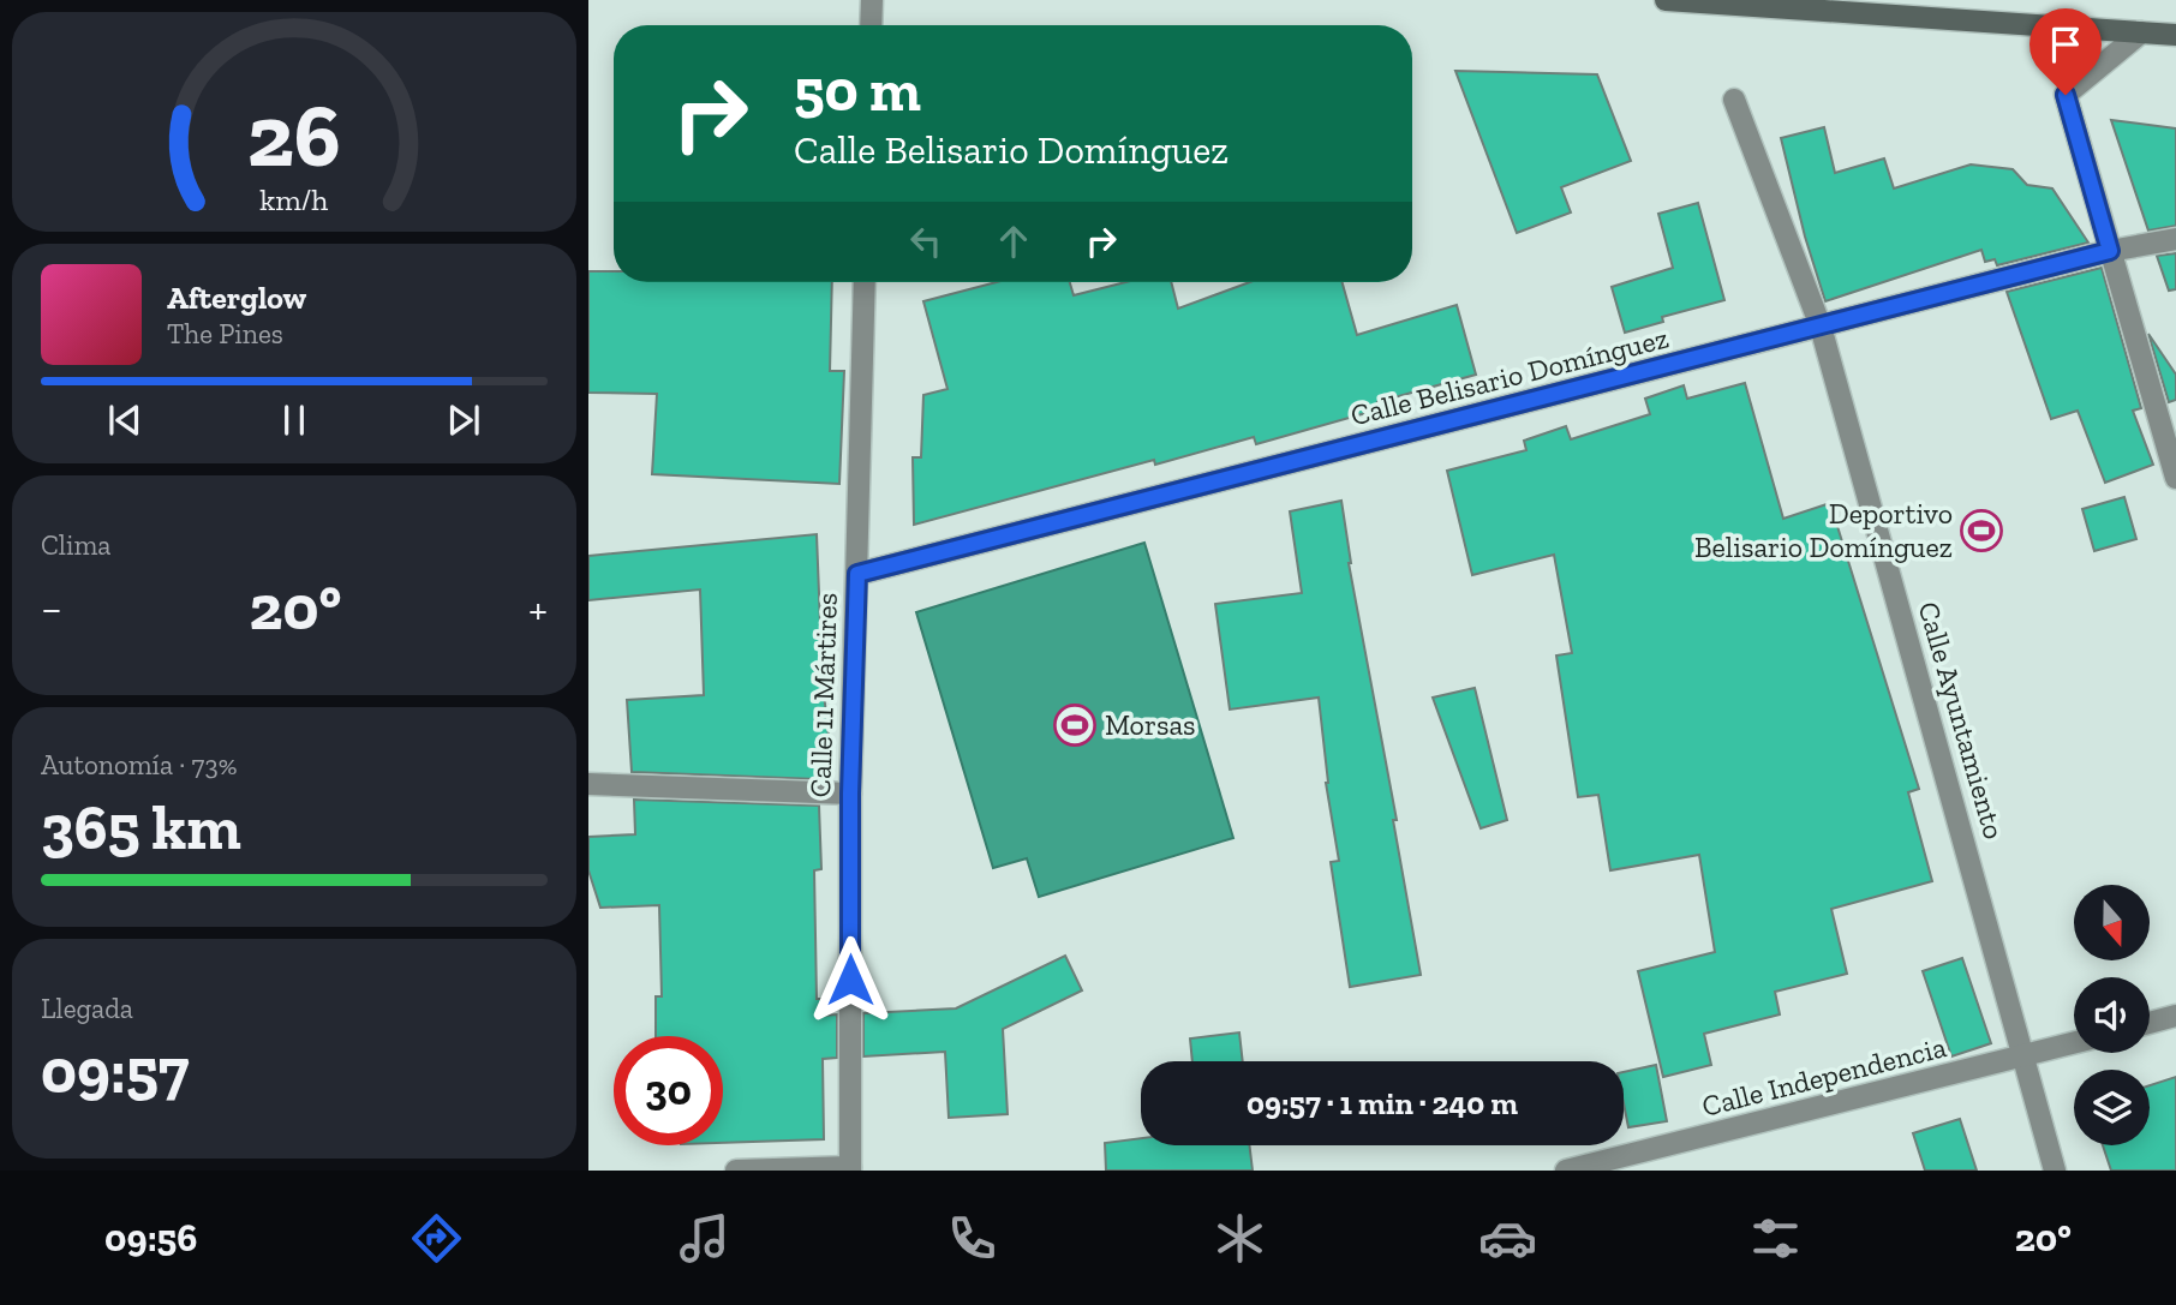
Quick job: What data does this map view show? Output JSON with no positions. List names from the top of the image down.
{
  "streets": {
    "street": [
      "Calle Belisario Domínguez",
      "Calle 11 Mártires",
      "Calle Ayuntamiento",
      "Calle Independencia"
    ]
  },
  "crossings": [
    ["Calle Belisario Domínguez", "Calle 11 Mártires"],
    ["Calle Belisario Domínguez", "Calle Ayuntamiento"],
    ["Calle Ayuntamiento", "Calle Independencia"]
  ],
  "places": {
    "sports": ["Deportivo Belisario Domínguez", "Morsas"]
  },
  "north": "bottom",
  "page": {
    "turn": ["50 m", "Calle Belisario Domínguez"],
    "song": ["Afterglow", "The Pines"],
    "tile": [
      "Clima",
      ["Autonomía · 73%", "365 km"],
      ["Llegada", "09:57"]
    ],
    "heat": ["−", "20°", "+"],
    "limit": "30",
    "trip": "09:57 · 1 min · 240 m",
    "tabs": ["09:56", "20°"],
    "gauge": ["26", "km/h"]
  }
}
